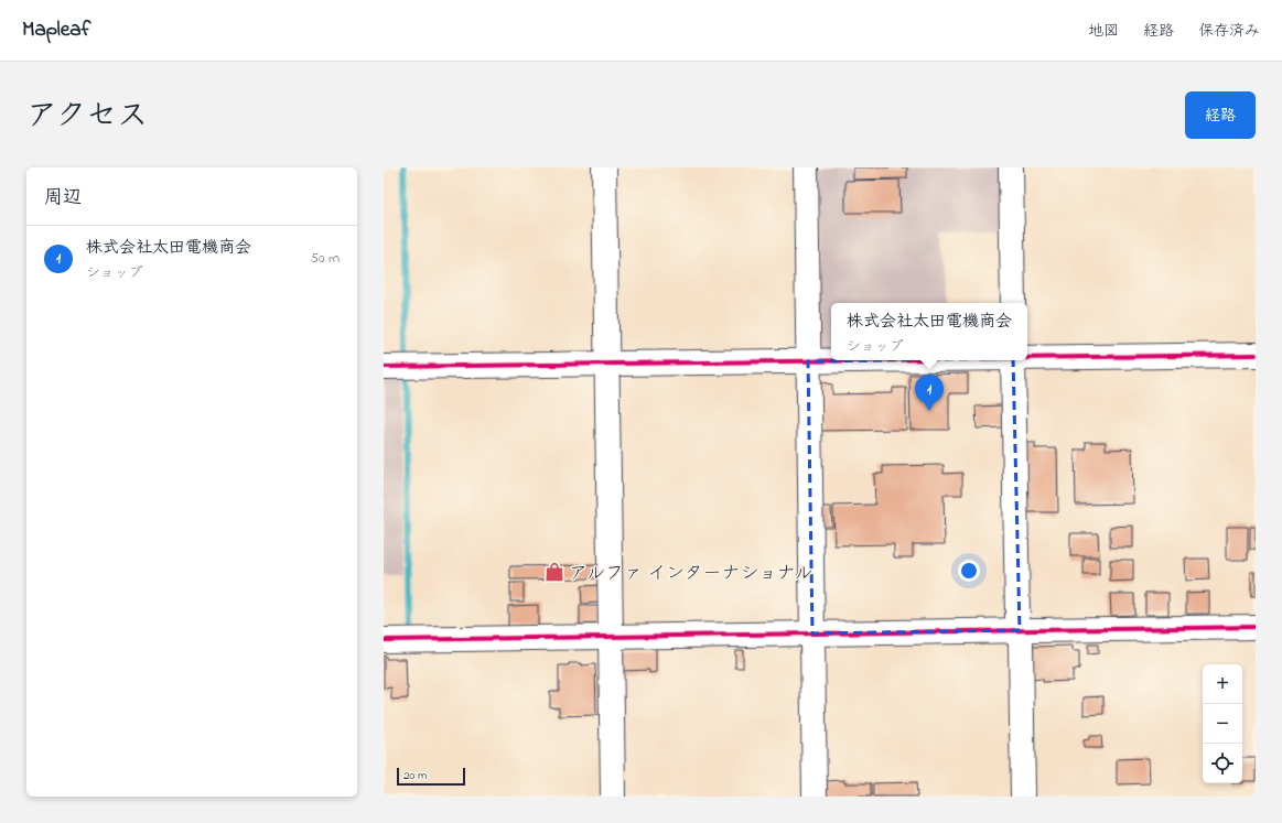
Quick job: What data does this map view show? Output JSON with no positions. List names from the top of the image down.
{
  "places": {
    "shop": ["アルファ インターナショナル"]
  },
  "scale_bar": "20 m",
  "page": {
    "header": "Mapleaf",
    "nav": ["地図", "経路", "保存済み"],
    "title": "アクセス",
    "buttons": "経路",
    "heading": "周辺",
    "list": [
      {
        "mark": "1",
        "name": "株式会社太田電機商会",
        "note": "ショップ",
        "value": "50 m"
      }
    ],
    "popup": ["株式会社太田電機商会", "ショップ"],
    "pins": "1",
    "map_buttons": ["+", "−"],
    "scale": "20 m"
  }
}
